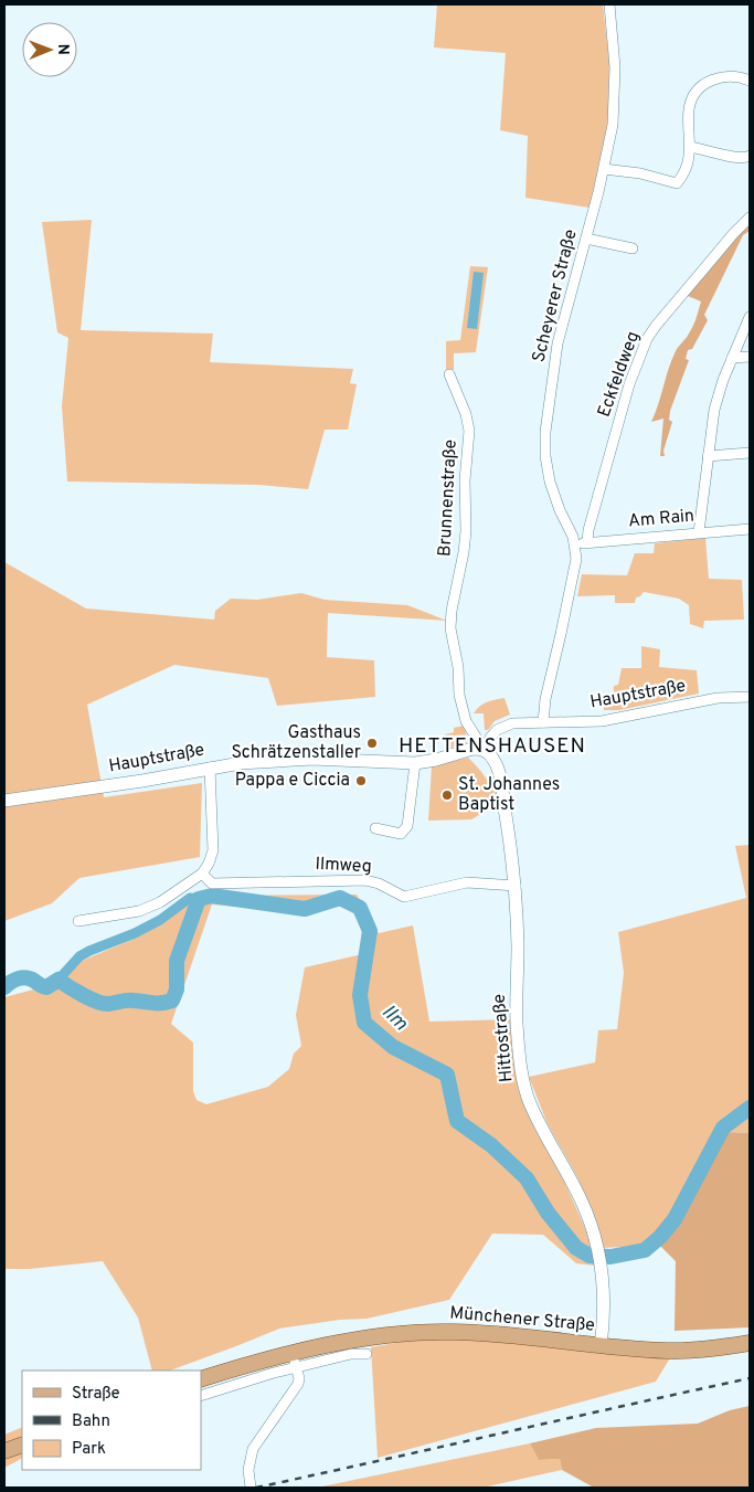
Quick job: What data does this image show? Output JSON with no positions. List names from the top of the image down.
{
  "streets": {
    "main road": ["Münchener Straße"],
    "street": [
      "Scheyerer Straße",
      "Eckfeldweg",
      "Brunnenstraße",
      "Am Rain",
      "Hauptstraße",
      "Ilmweg",
      "Hittostraße"
    ]
  },
  "crossings": [
    ["Scheyerer Straße", "Am Rain"],
    ["Scheyerer Straße", "Hauptstraße"],
    ["Eckfeldweg", "Am Rain"],
    ["Brunnenstraße", "Hauptstraße"],
    ["Brunnenstraße", "Hittostraße"],
    ["Hauptstraße", "Hittostraße"],
    ["Ilmweg", "Hittostraße"],
    ["Hittostraße", "Münchener Straße"]
  ],
  "districts": ["HETTENSHAUSEN"],
  "water": ["Ilm"],
  "places": ["Gasthaus Schrätzenstaller", "Pappa e Ciccia", "St. Johannes Baptist"],
  "legend": ["Straße", "Bahn", "Park"],
  "north": "right"
}
